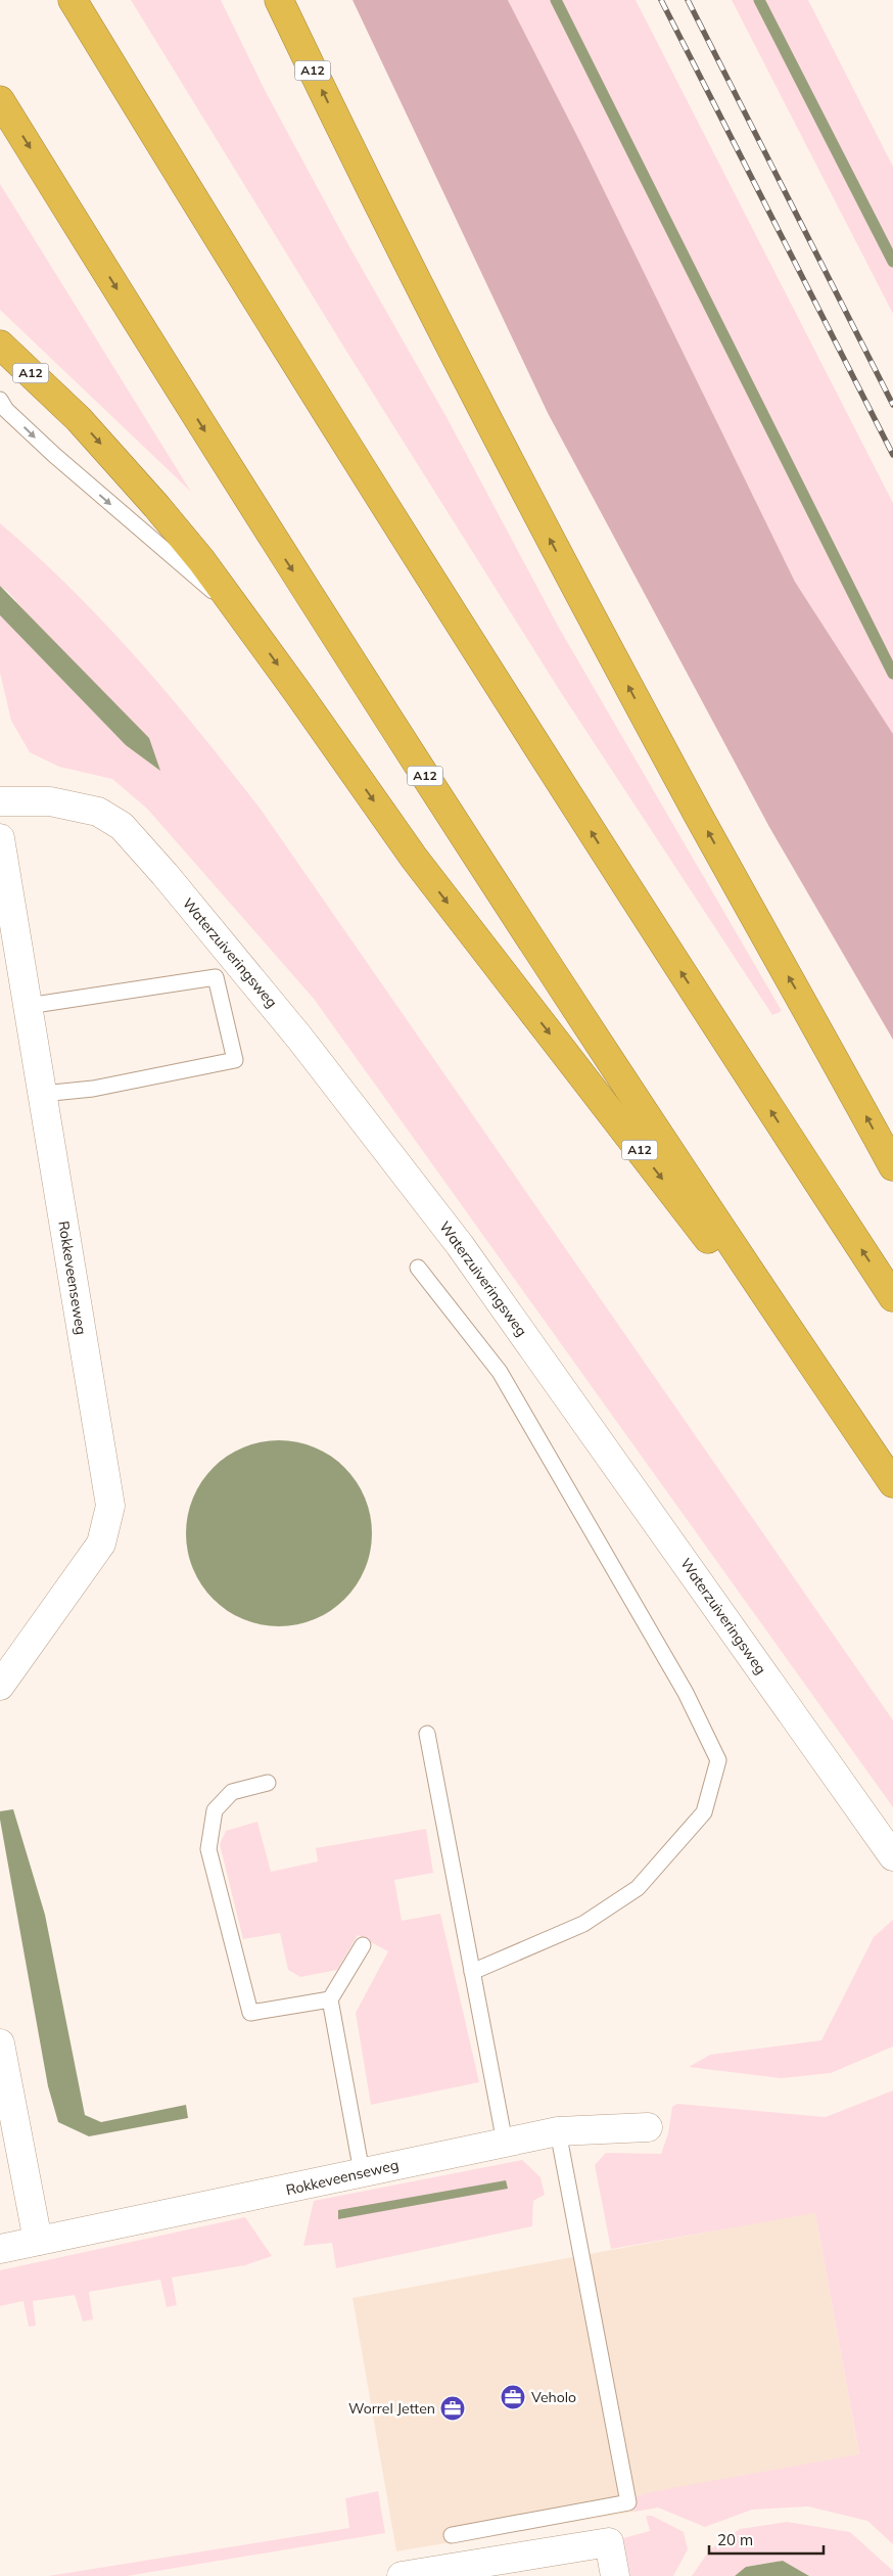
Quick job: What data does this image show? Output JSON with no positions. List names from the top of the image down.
{
  "streets": {
    "highway": ["A12"],
    "street": ["Waterzuiveringsweg", "Rokkeveenseweg"]
  },
  "places": {
    "office": ["Veholo", "Worrel Jetten"]
  },
  "scale_bar": "20 m"
}
